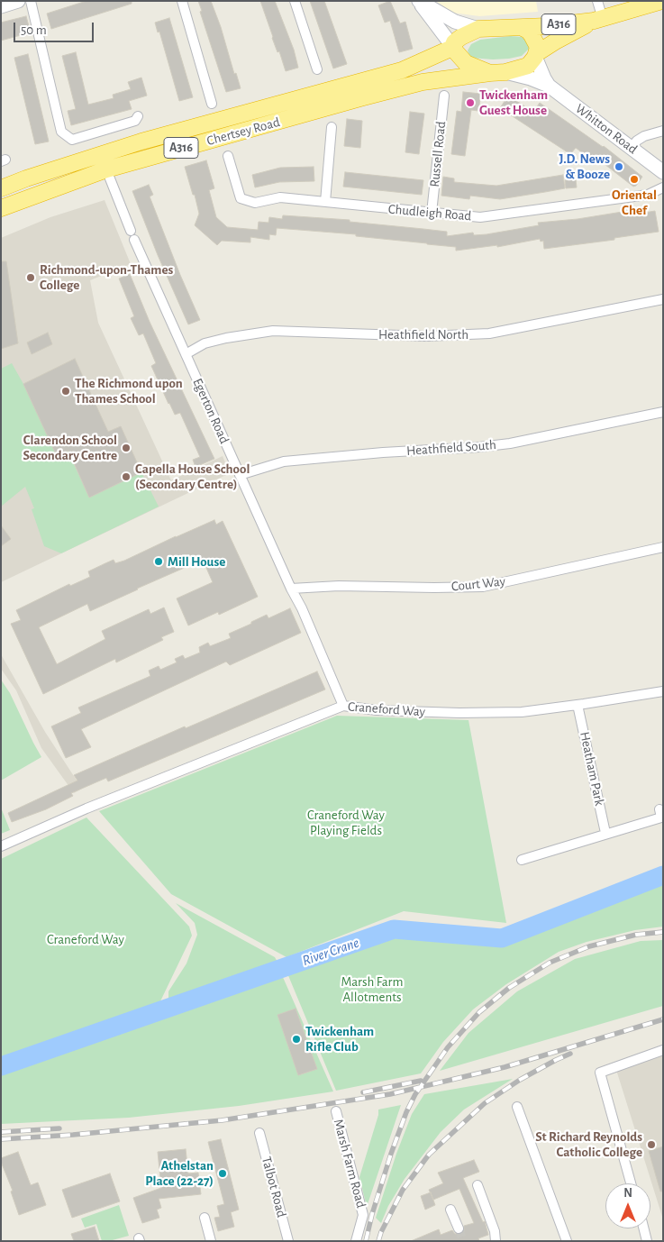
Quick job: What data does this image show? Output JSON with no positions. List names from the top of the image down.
{
  "streets": {
    "highway": ["A316", "Chertsey Road"],
    "main road": ["Whitton Road"],
    "street": [
      "Russell Road",
      "Chudleigh Road",
      "Heathfield North",
      "Egerton Road",
      "Heathfield South",
      "Court Way",
      "Craneford Way",
      "Heatham Park",
      "Marsh Farm Road",
      "Talbot Road"
    ]
  },
  "crossings": [
    ["A316", "Whitton Road"],
    ["A316", "Chertsey Road"],
    ["Whitton Road", "Chertsey Road"],
    ["Russell Road", "Chudleigh Road"],
    ["Heathfield North", "Egerton Road"],
    ["Egerton Road", "Heathfield South"],
    ["Egerton Road", "Court Way"],
    ["Egerton Road", "Craneford Way"],
    ["Craneford Way", "Heatham Park"]
  ],
  "water": ["River Crane"],
  "parks": ["Craneford Way Playing Fields", "Craneford Way", "Marsh Farm Allotments"],
  "places": [
    "Twickenham Guest House",
    "J.D. News & Booze",
    "Oriental Chef",
    "Richmond-upon-Thames College",
    "The Richmond upon Thames School",
    "Clarendon School Secondary Centre",
    "Capella House School (Secondary Centre)",
    "Mill House",
    "Twickenham Rifle Club",
    "St Richard Reynolds Catholic College",
    "Athelstan Place (22-27)"
  ],
  "scale_bar": "50 m",
  "north": "top"
}
